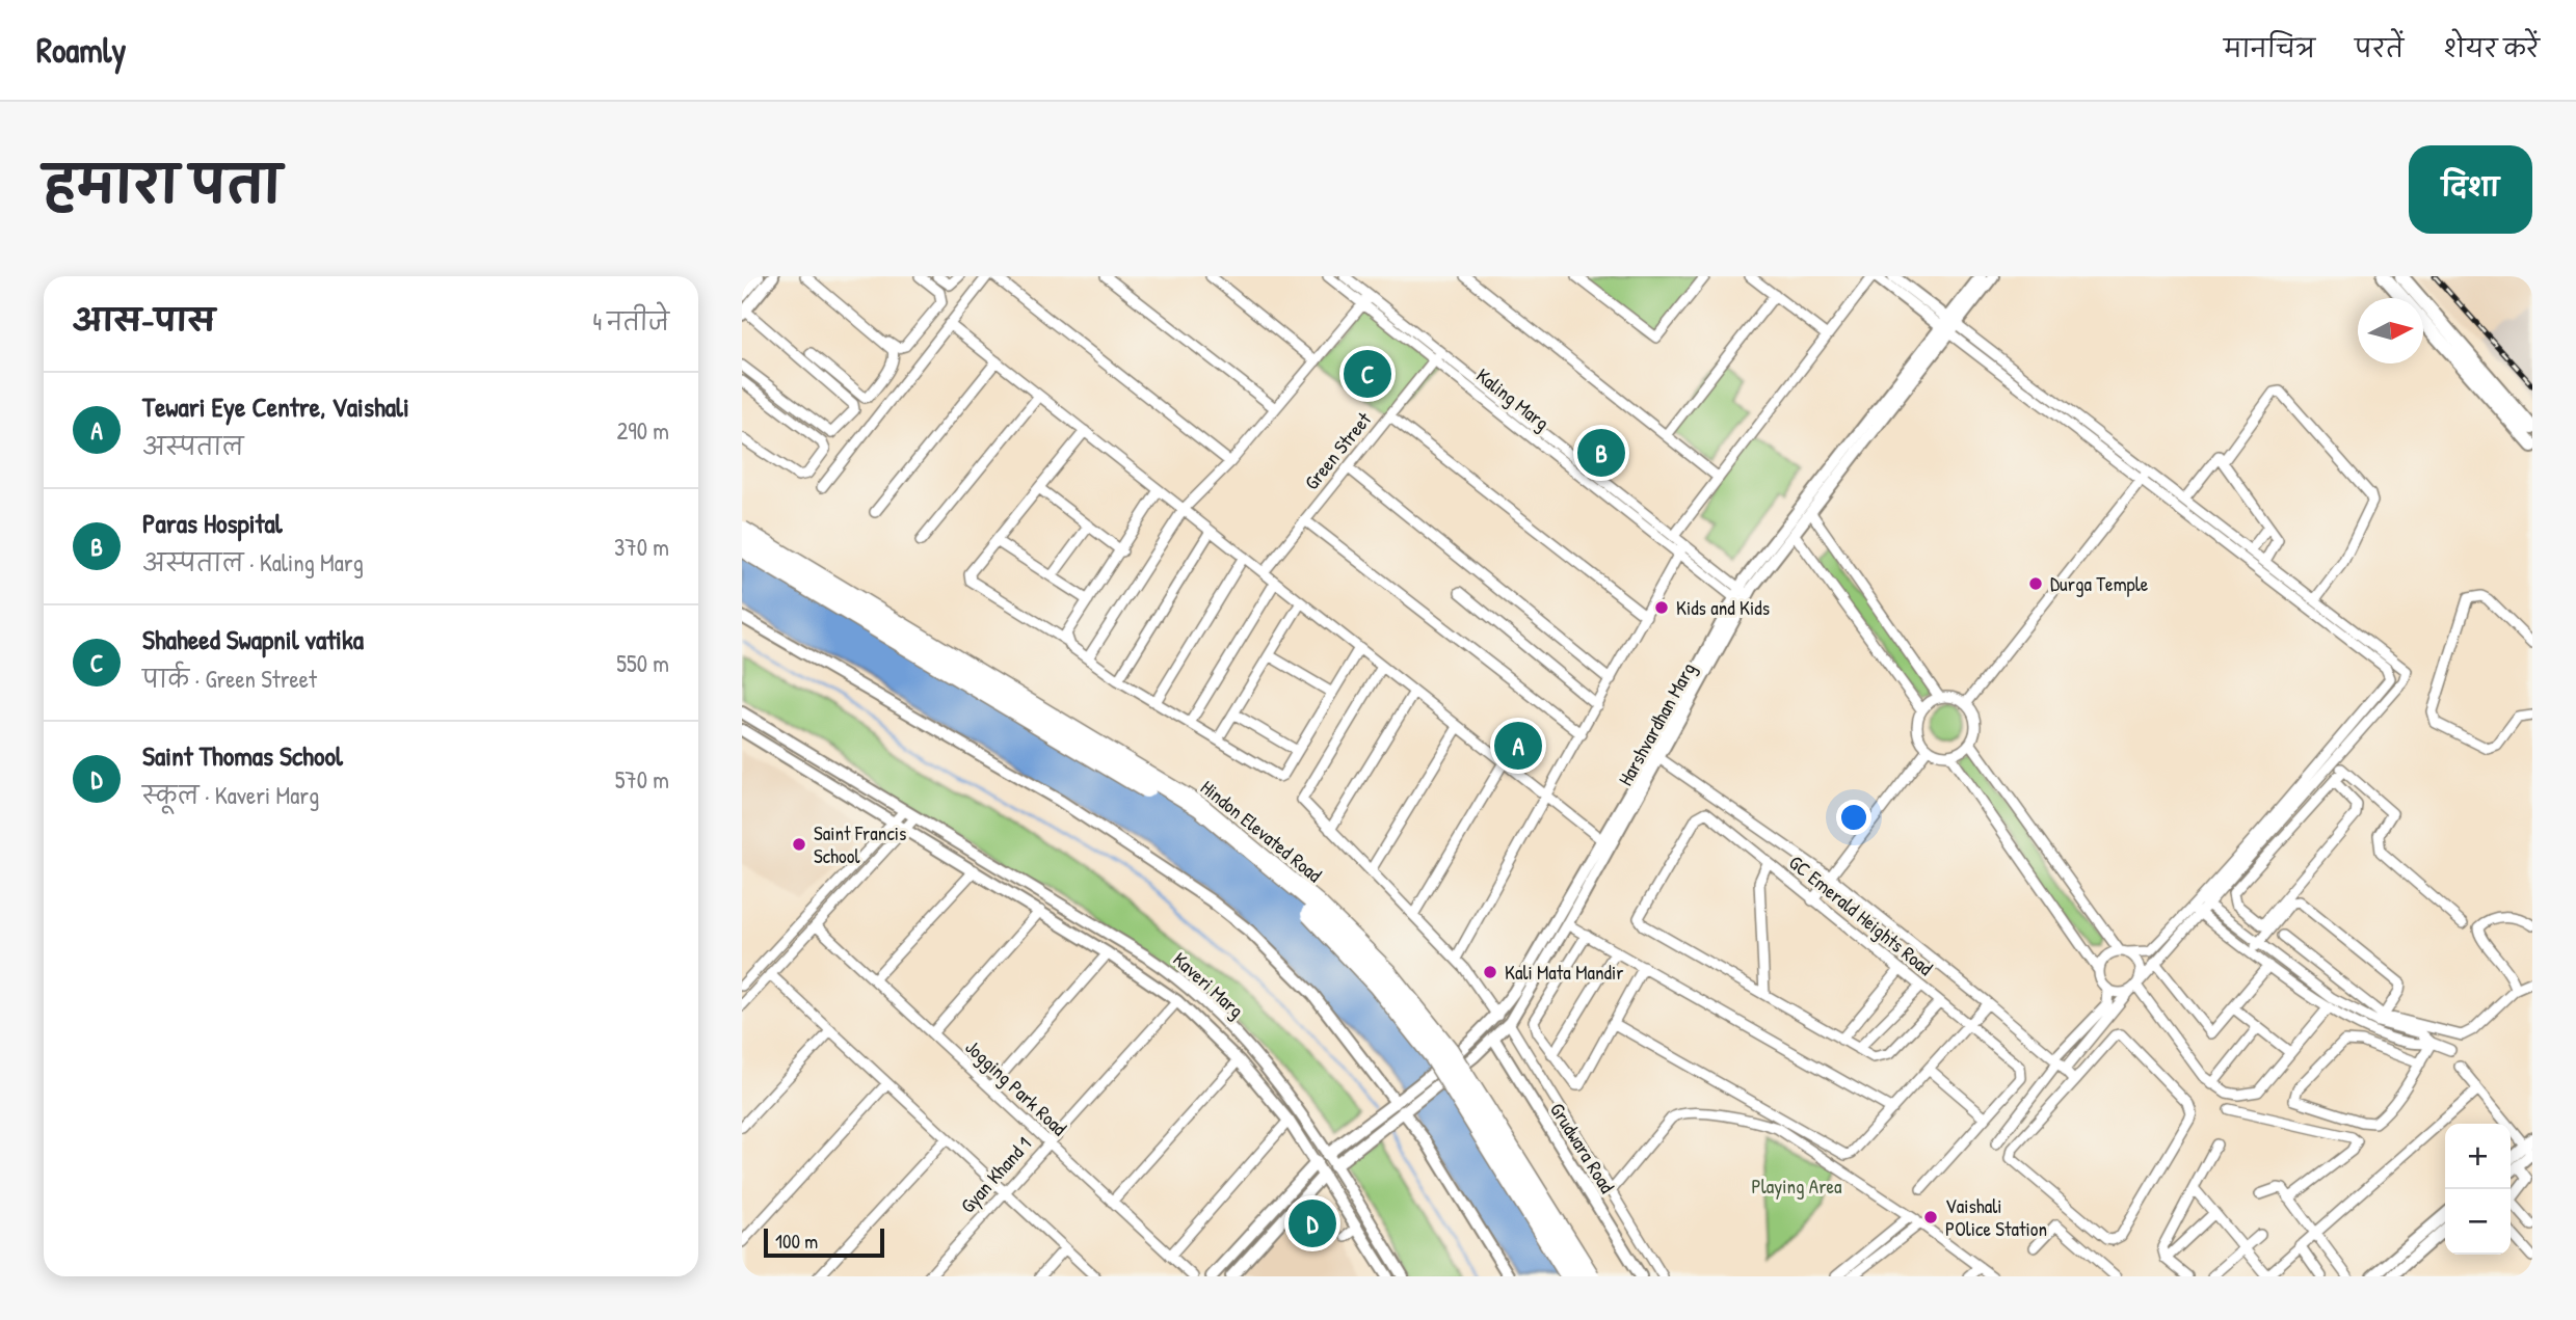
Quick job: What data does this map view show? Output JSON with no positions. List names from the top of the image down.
{
  "streets": {
    "highway": ["Hindon Elevated Road"],
    "street": [
      "Kaling Marg",
      "Green Street",
      "Harshvardhan Marg",
      "GC Emerald Heights Road",
      "Kaveri Marg",
      "Jogging Park Road",
      "Grudwara Road",
      "Gyan Khand 1"
    ]
  },
  "crossings": [
    ["Kaling Marg", "Green Street"],
    ["Kaling Marg", "Harshvardhan Marg"],
    ["Harshvardhan Marg", "Kaveri Marg"],
    ["Harshvardhan Marg", "Grudwara Road"],
    ["Kaveri Marg", "Gyan Khand 1"],
    ["Jogging Park Road", "Gyan Khand 1"]
  ],
  "parks": ["Playing Area"],
  "places": [
    "Durga Temple",
    "Kids and Kids",
    "Saint Francis School",
    "Kali Mata Mandir",
    "Vaishali POlice Station"
  ],
  "scale_bar": "100 m",
  "north": "right",
  "page": {
    "header": "Roamly",
    "nav": ["मानचित्र", "परतें", "शेयर करें"],
    "title": "हमारा पता",
    "buttons": "दिशा",
    "heading": ["आस-पास", "4 नतीजे"],
    "pins": [
      "C",
      "B",
      "A",
      "D"
    ],
    "list": [
      {
        "mark": "A",
        "name": "Tewari Eye Centre, Vaishali",
        "note": "अस्पताल",
        "value": "290 m"
      },
      {
        "mark": "B",
        "name": "Paras Hospital",
        "note": "अस्पताल · Kaling Marg",
        "value": "370 m"
      },
      {
        "mark": "C",
        "name": "Shaheed Swapnil vatika",
        "note": "पार्क · Green Street",
        "value": "550 m"
      },
      {
        "mark": "D",
        "name": "Saint Thomas School",
        "note": "स्कूल · Kaveri Marg",
        "value": "570 m"
      }
    ],
    "map_buttons": ["+", "−"],
    "scale": "100 m"
  }
}
